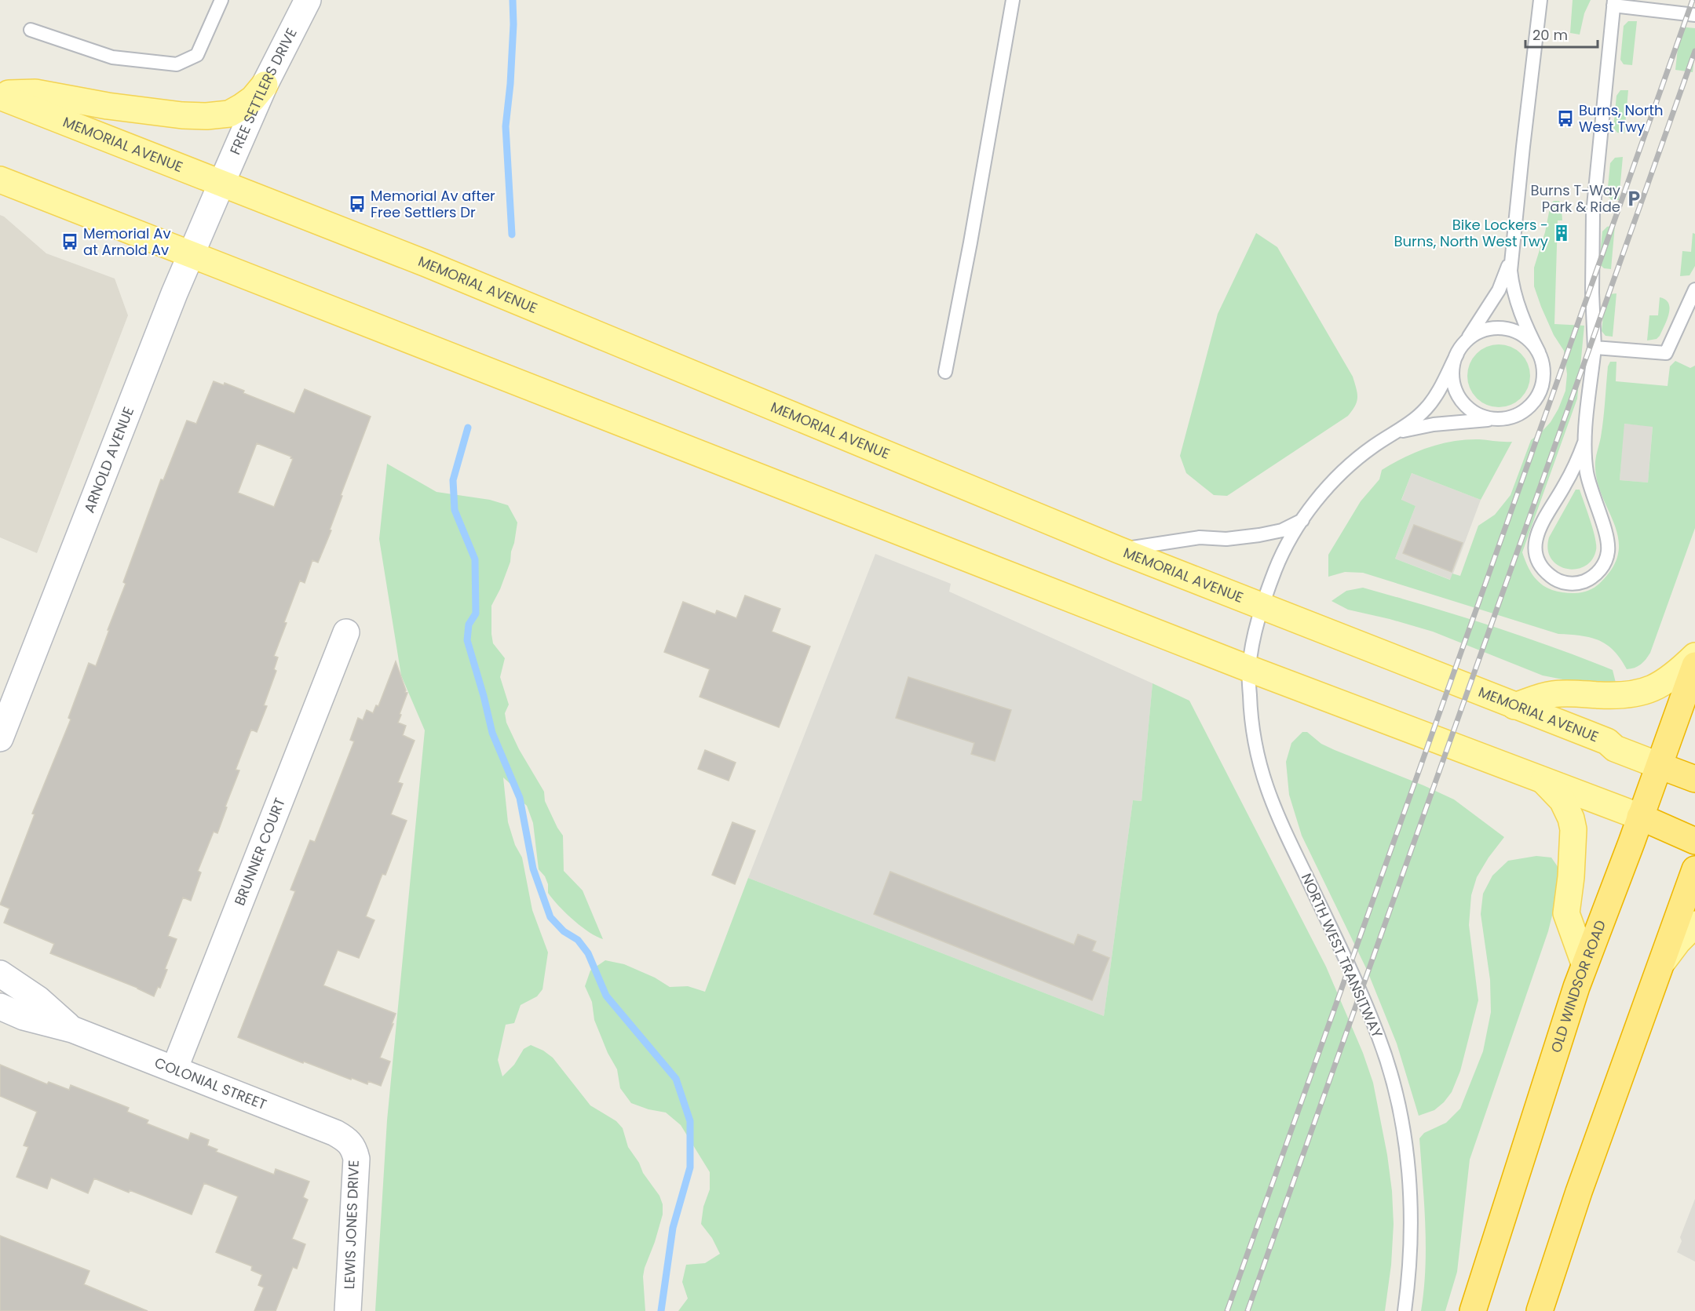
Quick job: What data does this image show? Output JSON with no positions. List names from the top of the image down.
{
  "streets": {
    "highway": ["OLD WINDSOR ROAD"],
    "main road": ["MEMORIAL AVENUE"],
    "street": [
      "FREE SETTLERS DRIVE",
      "ARNOLD AVENUE",
      "BRUNNER COURT",
      "COLONIAL STREET",
      "LEWIS JONES DRIVE"
    ],
    "lane": ["NORTH WEST TRANSITWAY"]
  },
  "crossings": [
    ["FREE SETTLERS DRIVE", "MEMORIAL AVENUE"],
    ["FREE SETTLERS DRIVE", "ARNOLD AVENUE"],
    ["MEMORIAL AVENUE", "ARNOLD AVENUE"],
    ["MEMORIAL AVENUE", "NORTH WEST TRANSITWAY"],
    ["MEMORIAL AVENUE", "OLD WINDSOR ROAD"],
    ["BRUNNER COURT", "COLONIAL STREET"],
    ["COLONIAL STREET", "LEWIS JONES DRIVE"]
  ],
  "places": {
    "bus stop": ["Burns, North West Twy", "Memorial Av after Free Settlers Dr", "Memorial Av at Arnold Av"],
    "parking": ["Burns T-Way Park & Ride"],
    "building": ["Bike Lockers - Burns, North West Twy"]
  },
  "scale_bar": "20 m"
}
